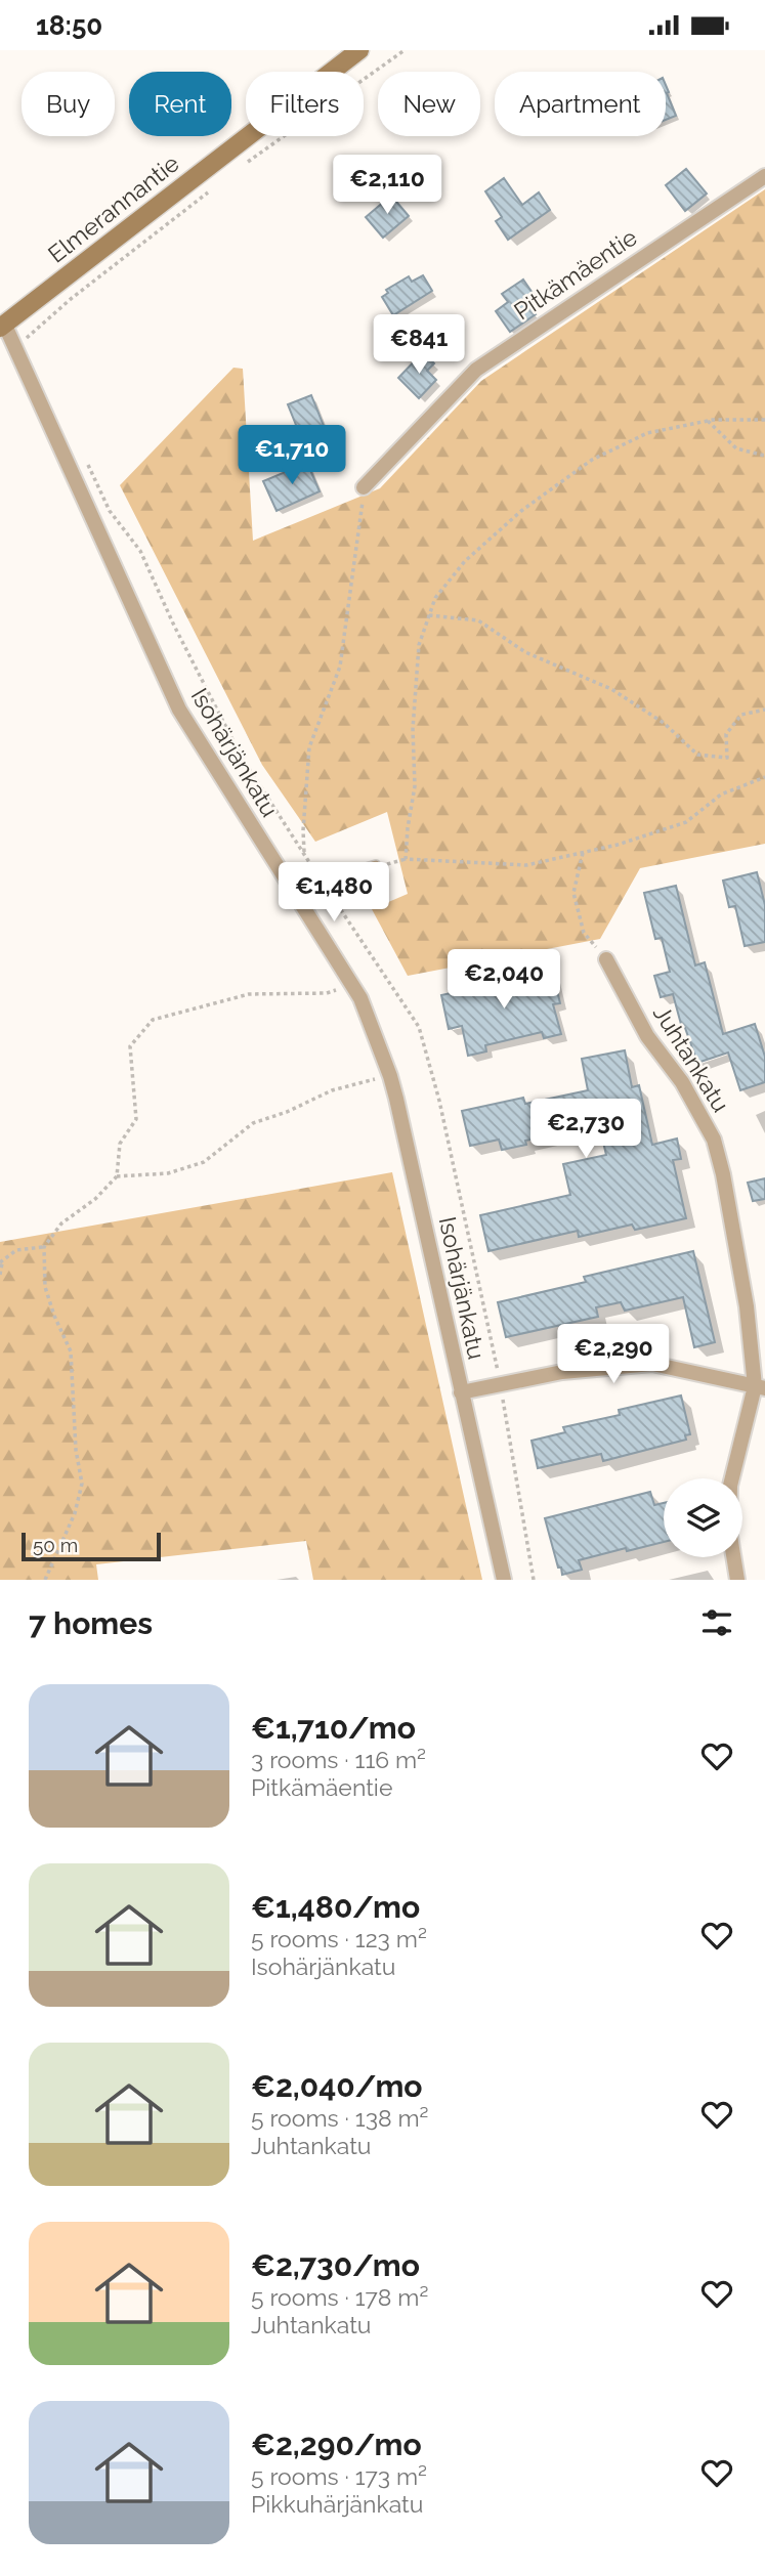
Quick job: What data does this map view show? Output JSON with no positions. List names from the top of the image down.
{
  "streets": {
    "street": [
      "Elmerannantie",
      "Pitkämäentie",
      "Isohärjänkatu",
      "Juhtankatu"
    ]
  },
  "crossings": [
    ["Elmerannantie", "Isohärjänkatu"]
  ],
  "scale_bar": "50 m",
  "page": {
    "status": "18:50",
    "chip": [
      "Buy",
      "Rent",
      "Filters",
      "New",
      "Apartment"
    ],
    "price": [
      "€2,110",
      "€841",
      "€1,710",
      "€1,480",
      "€2,040",
      "€2,730",
      "€2,290"
    ],
    "scale": "50 m",
    "heading": "7 homes",
    "list": [
      {
        "name": "€1,710/mo",
        "note": "3 rooms · 116 m² · Pitkämäentie"
      },
      {
        "name": "€1,480/mo",
        "note": "5 rooms · 123 m² · Isohärjänkatu"
      },
      {
        "name": "€2,040/mo",
        "note": "5 rooms · 138 m² · Juhtankatu"
      },
      {
        "name": "€2,730/mo",
        "note": "5 rooms · 178 m² · Juhtankatu"
      },
      {
        "name": "€2,290/mo",
        "note": "5 rooms · 173 m² · Pikkuhärjänkatu"
      }
    ]
  }
}
